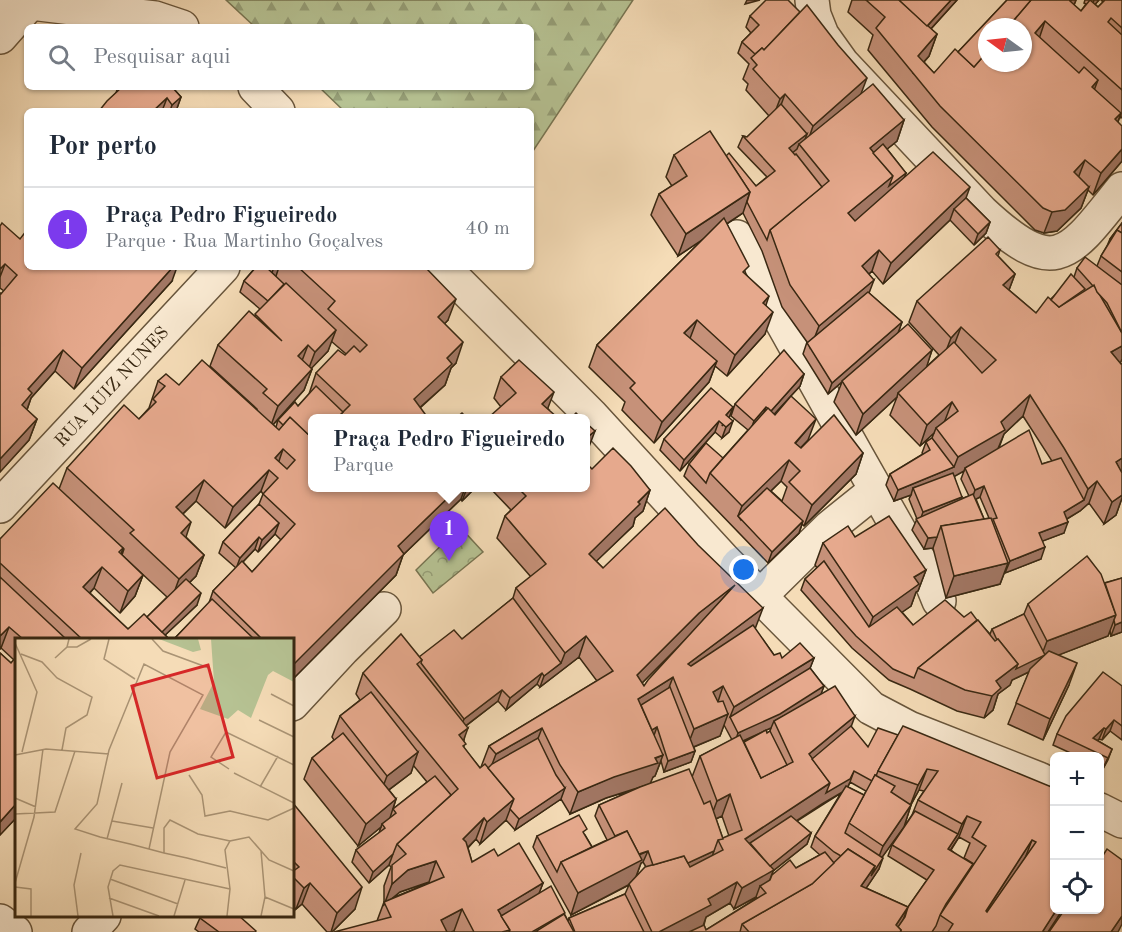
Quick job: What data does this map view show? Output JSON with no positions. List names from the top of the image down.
{
  "streets": {
    "street": ["RUA LUIZ NUNES"]
  },
  "north": "left",
  "page": {
    "search": "Pesquisar aqui",
    "heading": "Por perto",
    "list": [
      {
        "mark": "1",
        "name": "Praça Pedro Figueiredo",
        "note": "Parque · Rua Martinho Goçalves",
        "value": "40 m"
      }
    ],
    "popup": ["Praça Pedro Figueiredo", "Parque"],
    "pins": "1",
    "map_buttons": ["+", "−"]
  }
}
